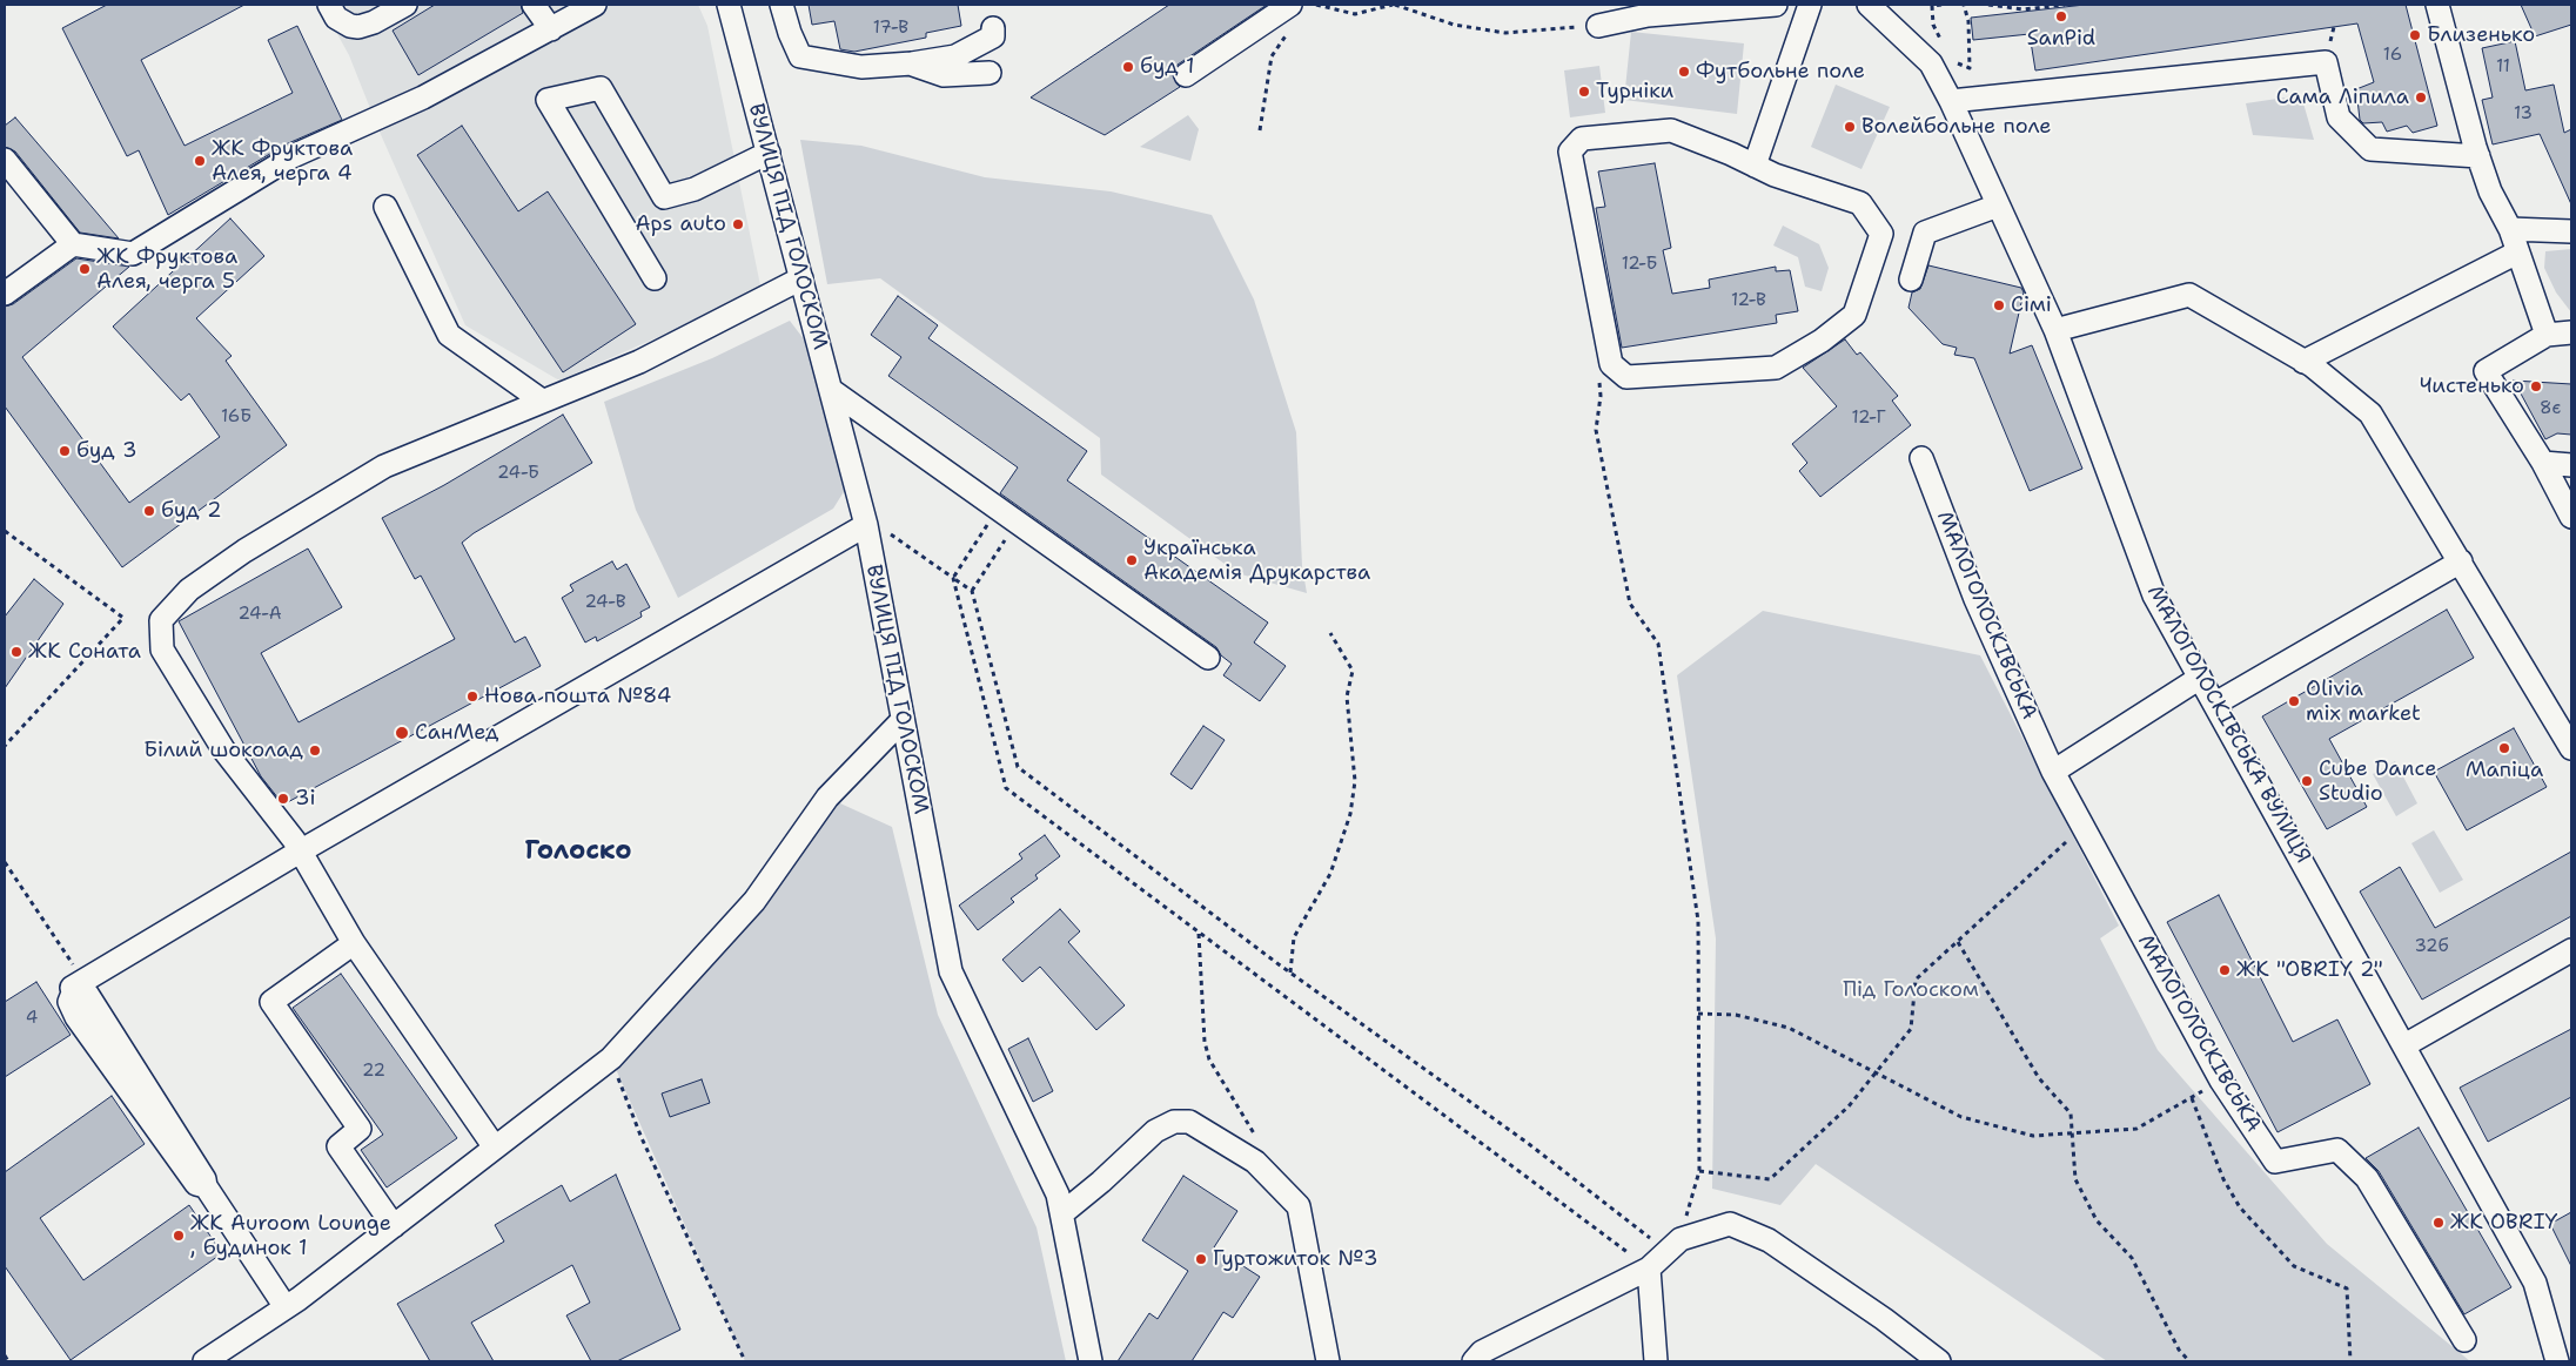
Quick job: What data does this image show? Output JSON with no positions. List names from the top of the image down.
{
  "streets": {
    "street": ["ВУЛИЦЯ ПІД ГОЛОСКОМ", "МАЛОГОЛОСКІВСЬКА", "МАЛОГОЛОСКІВСЬКА ВУЛИЦЯ"]
  },
  "districts": ["Голоско"],
  "parks": ["Під Голоском"],
  "places": [
    "SanPid",
    "Близенько",
    "буд 1",
    "Футбольне поле",
    "Турніки",
    "Сама Ліпила",
    "Волейбольне поле",
    "ЖК Фруктова Алея, черга 4",
    "Aps auto",
    "ЖК Фруктова Алея, черга 5",
    "Сімі",
    "Чистенько",
    "буд 3",
    "буд 2",
    "Українська Академія Друкарства",
    "ЖК Соната",
    "Нова пошта №84",
    "Olivia mix market",
    "СанМед",
    "Мапіца",
    "Білий шоколад",
    "Cube Dance Studio",
    "3і",
    "ЖК \"OBRIY 2\"",
    "ЖК OBRIY",
    "ЖК Auroom Lounge , будинок 1",
    "Гуртожиток №3"
  ],
  "house_numbers": [
    "17-В",
    "16",
    "11",
    "13",
    "12-Б",
    "12-В",
    "8є",
    "16Б",
    "12-Г",
    "24-Б",
    "24-В",
    "24-А",
    "32б",
    "4",
    "22"
  ]
}
